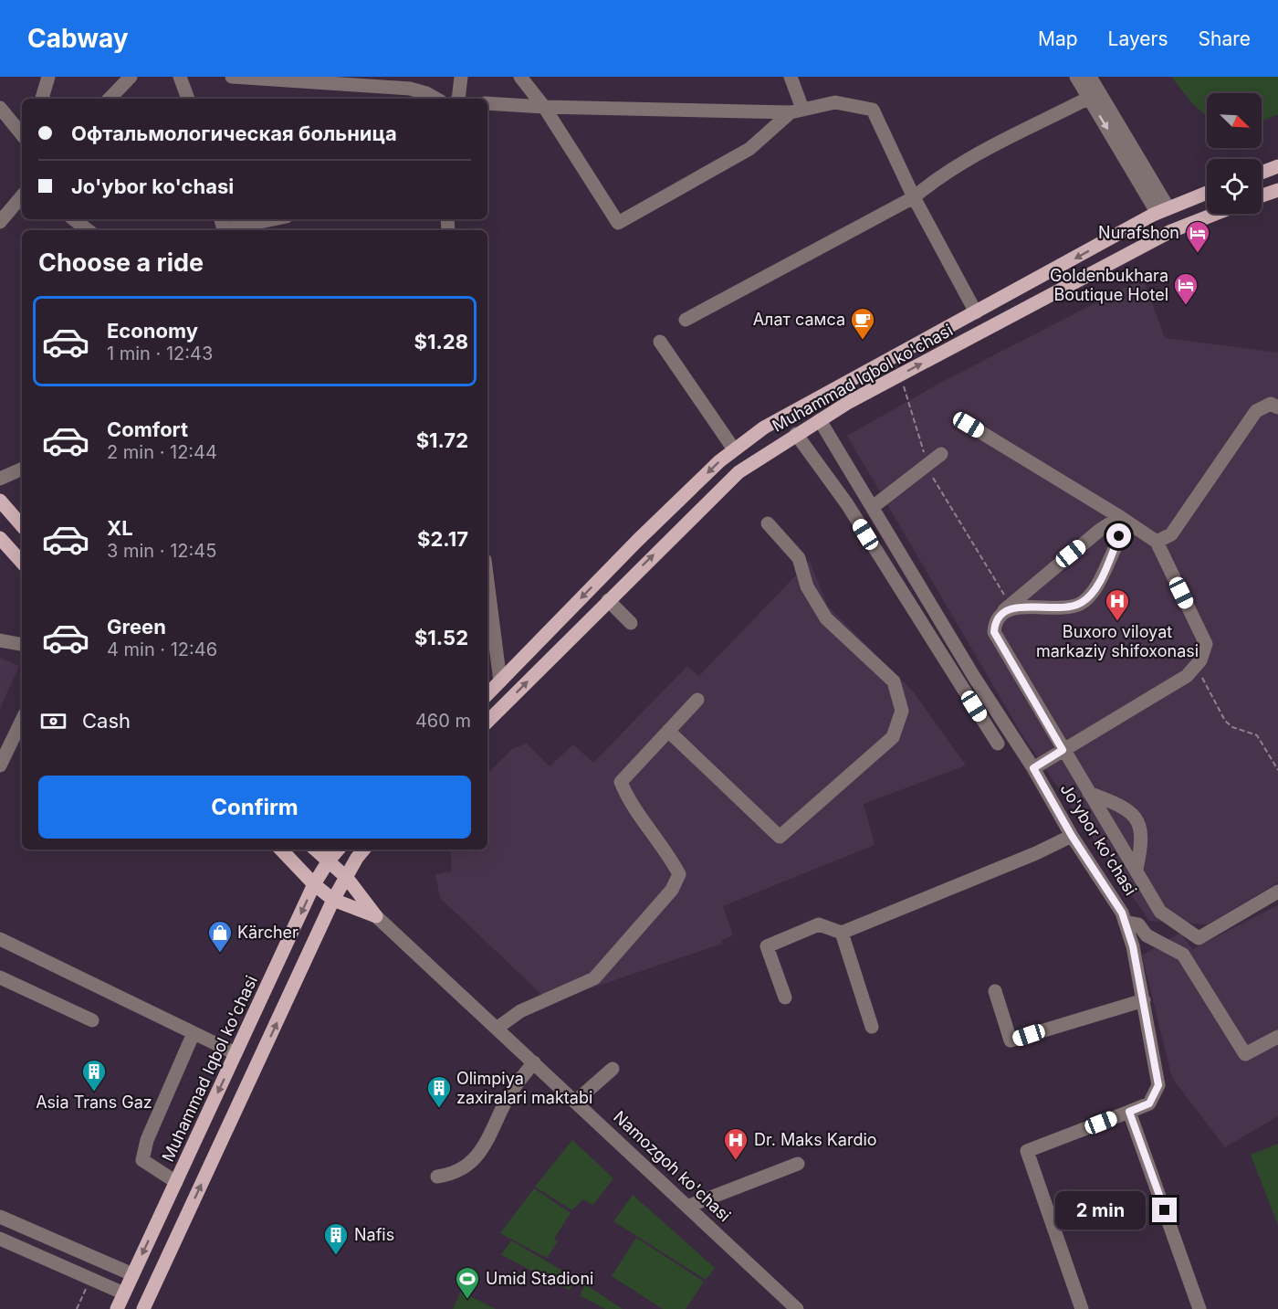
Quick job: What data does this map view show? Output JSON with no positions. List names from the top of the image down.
{
  "streets": {
    "main road": ["Muhammad Iqbol ko'chasi", "Namozgoh ko'chasi"],
    "street": ["Jo'ybor ko'chasi"]
  },
  "crossings": [
    ["Muhammad Iqbol ko'chasi", "Jo'ybor ko'chasi"],
    ["Muhammad Iqbol ko'chasi", "Namozgoh ko'chasi"]
  ],
  "places": {
    "hotel": ["Nurafshon", "Goldenbukhara Boutique Hotel"],
    "cafe": ["Алат самса"],
    "hospital": ["Buxoro viloyat markaziy shifoxonasi", "Dr. Maks Kardio"],
    "shop": ["Kärcher"],
    "building": ["Asia Trans Gaz", "Olimpiya zaxiralari maktabi", "Nafis"],
    "sports": ["Umid Stadioni"]
  },
  "north": "bottom right",
  "page": {
    "header": "Cabway",
    "nav": ["Map", "Layers", "Share"],
    "banner": ["Офтальмологическая больница", "Jo'ybor ko'chasi"],
    "heading": "Choose a ride",
    "list": [
      {
        "name": "Economy",
        "note": "1 min · 12:43",
        "value": "$1.28"
      },
      {
        "name": "Comfort",
        "note": "2 min · 12:44",
        "value": "$1.72"
      },
      {
        "name": "XL",
        "note": "3 min · 12:45",
        "value": "$2.17"
      },
      {
        "name": "Green",
        "note": "4 min · 12:46",
        "value": "$1.52"
      }
    ],
    "pay": ["Cash", "460 m"],
    "buttons": "Confirm",
    "bubble": "2 min"
  }
}
